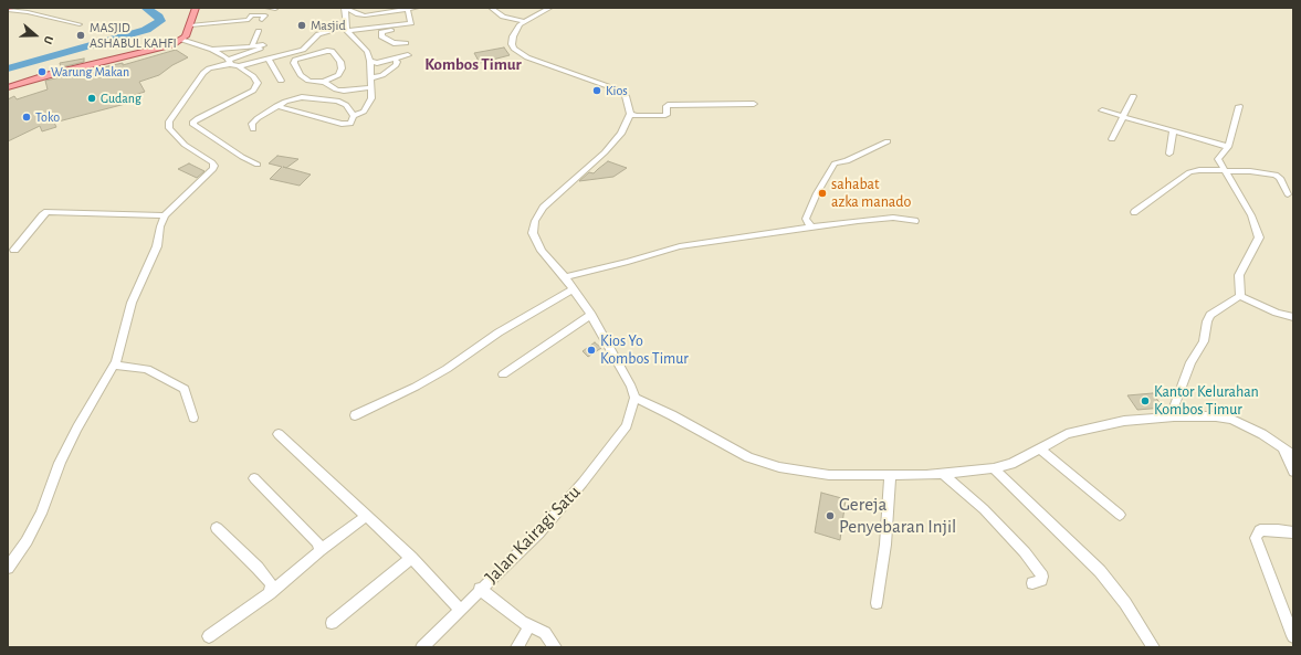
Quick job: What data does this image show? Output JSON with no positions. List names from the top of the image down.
{
  "streets": {
    "street": ["Jalan Kairagi Satu"]
  },
  "districts": ["Kombos Timur"],
  "places": [
    "Masjid",
    "MASJID ASHABUL KAHFI",
    "Warung Makan",
    "Kios",
    "Gudang",
    "Toko",
    "sahabat azka manado",
    "Kios Yo Kombos Timur",
    "Kantor Kelurahan Kombos Timur",
    "Gereja Penyebaran Injil"
  ],
  "north": "right"
}
